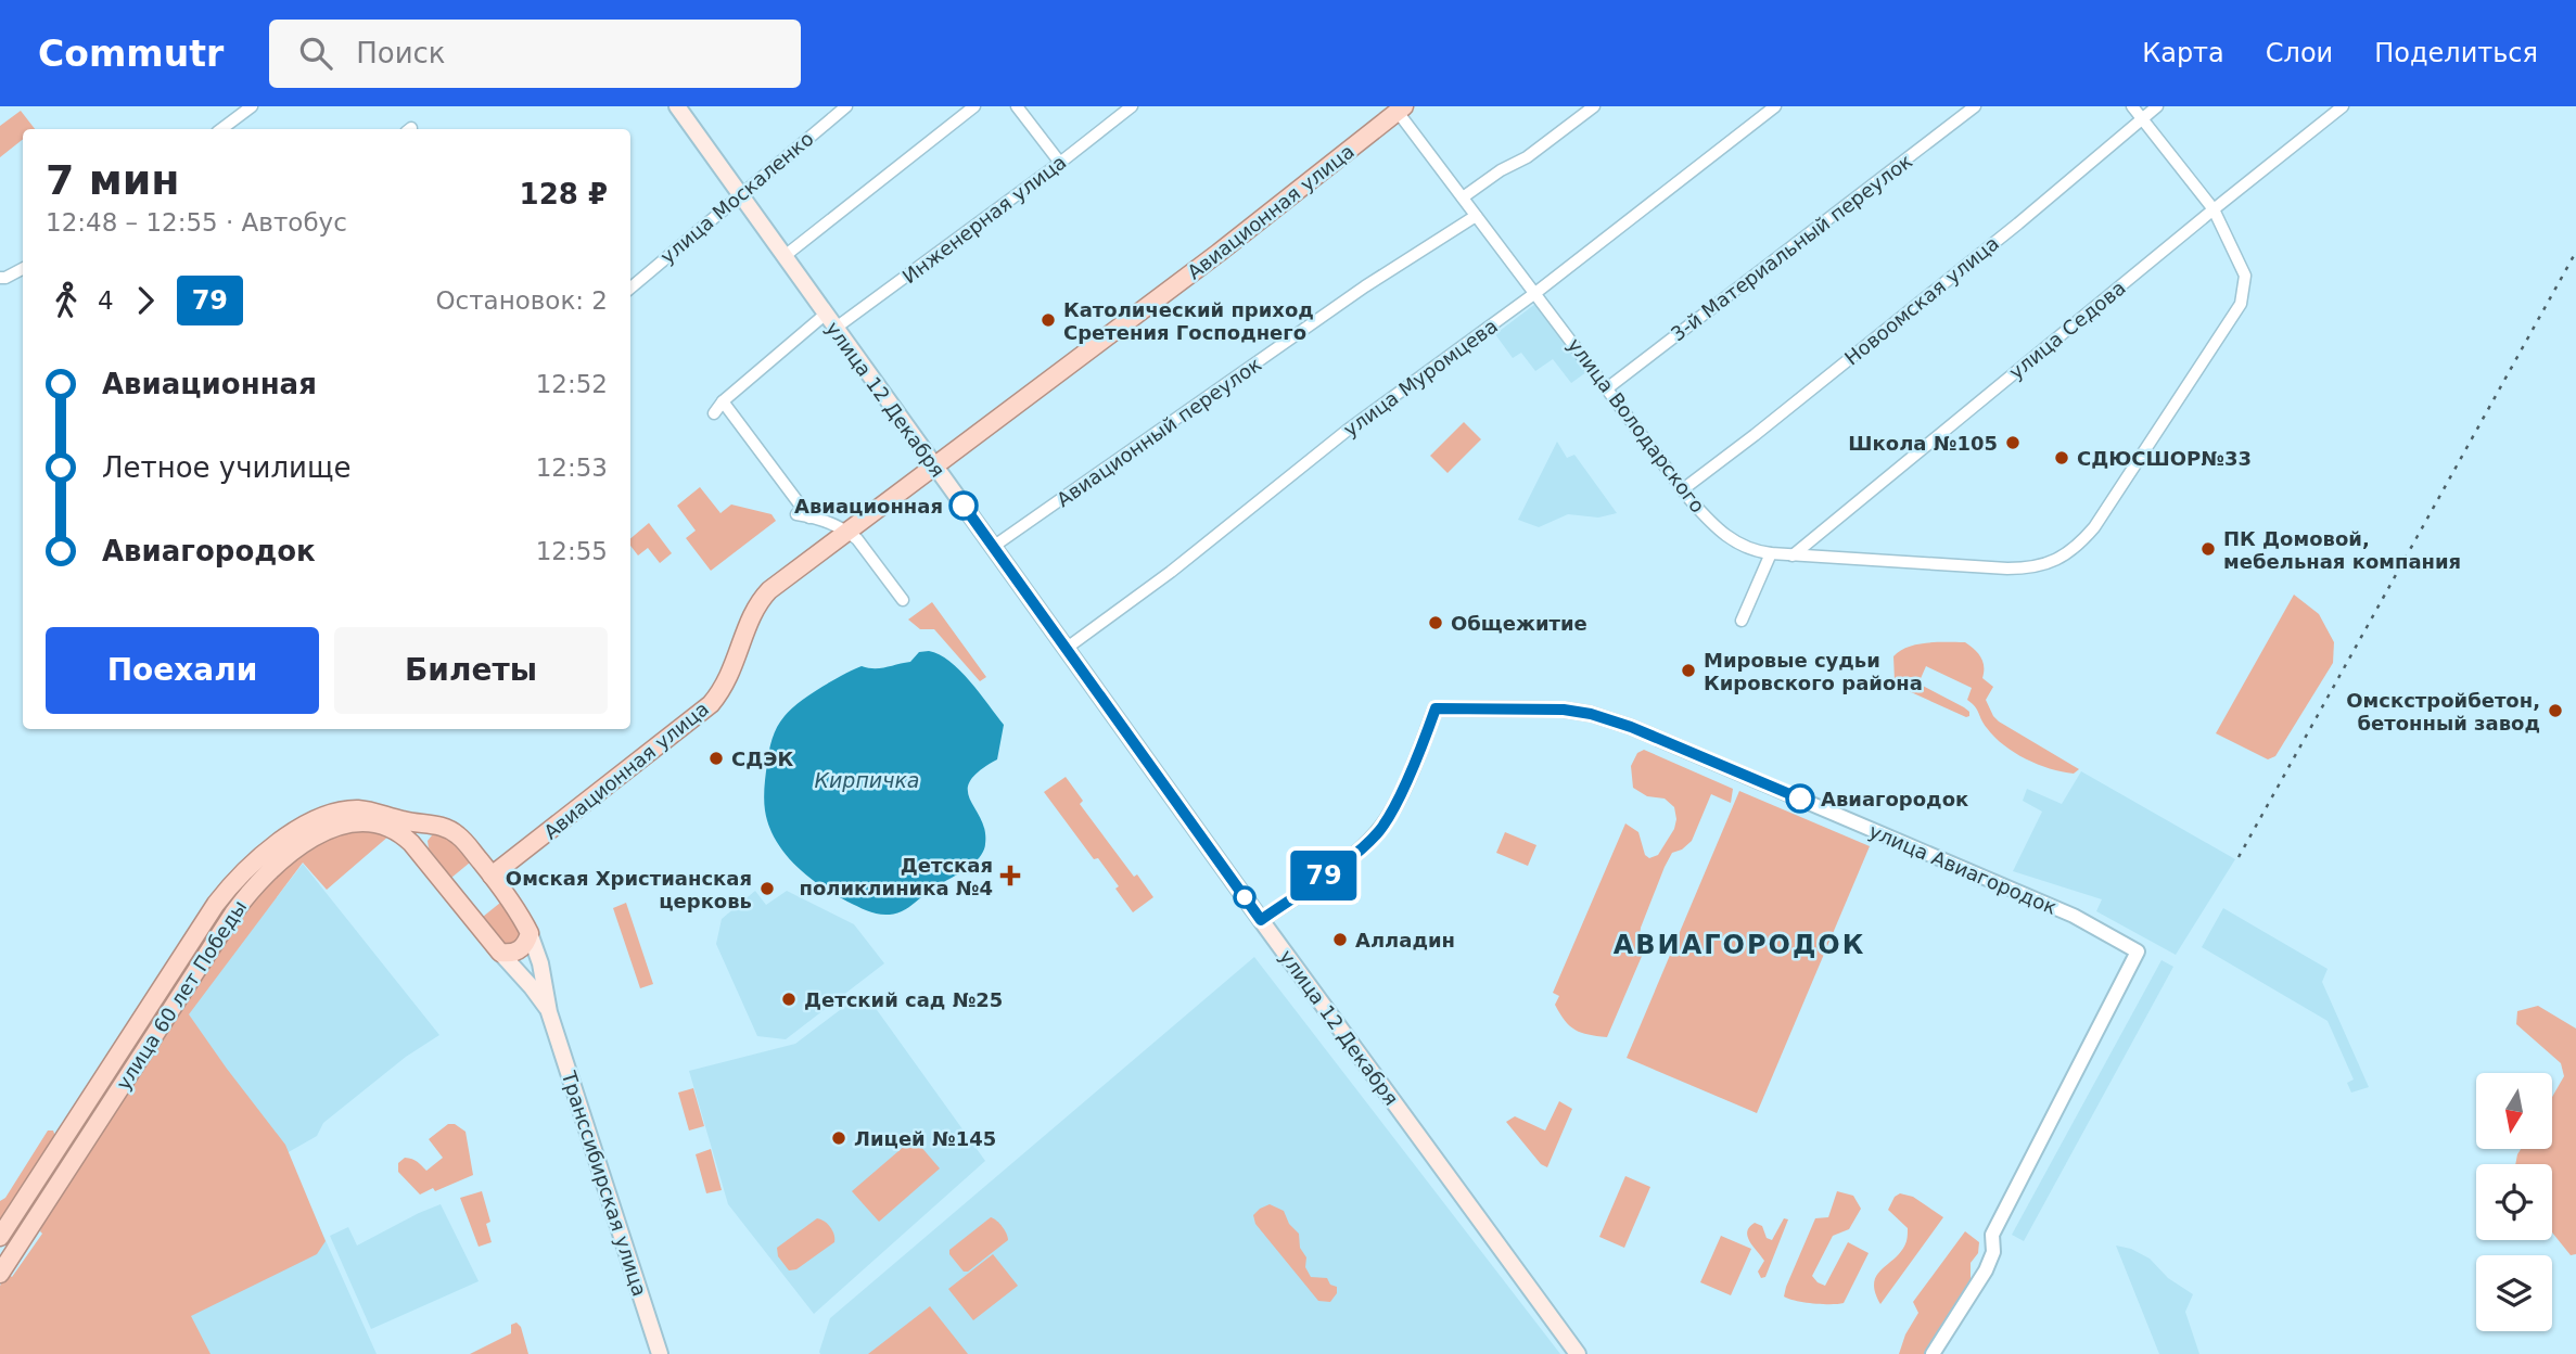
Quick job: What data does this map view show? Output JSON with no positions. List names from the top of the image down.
{
  "streets": {
    "main road": [
      "Авиационная улица",
      "улица 12 Декабря",
      "улица 60 лет Победы",
      "Транссибирская улица"
    ],
    "street": [
      "улица Москаленко",
      "Инженерная улица",
      "3-й Материальный переулок",
      "Новоомская улица",
      "улица Седова",
      "улица Муромцева",
      "улица Володарского",
      "Авиационный переулок",
      "улица Авиагородок"
    ]
  },
  "crossings": [
    ["улица Москаленко", "улица 12 Декабря"],
    ["Авиационная улица", "улица 12 Декабря"],
    ["Авиационная улица", "улица Володарского"],
    ["Инженерная улица", "улица 12 Декабря"],
    ["3-й Материальный переулок", "улица Володарского"],
    ["Новоомская улица", "улица Володарского"],
    ["улица Седова", "улица Володарского"],
    ["улица Муромцева", "улица 12 Декабря"],
    ["улица Муромцева", "улица Володарского"],
    ["улица 12 Декабря", "Авиационный переулок"],
    ["улица 12 Декабря", "улица Авиагородок"],
    ["улица Володарского", "Авиационный переулок"],
    ["улица 60 лет Победы", "Транссибирская улица"]
  ],
  "districts": ["АВИАГОРОДОК"],
  "water": ["Кирпичка"],
  "places": {
    "other": [
      "Католический приход Сретения Господнего",
      "Школа №105",
      "СДЮСШОР№33",
      "Авиационная",
      "ПК Домовой, мебельная компания",
      "Общежитие",
      "Мировые судьи Кировского района",
      "Омскстройбетон, бетонный завод",
      "СДЭК",
      "Авиагородок",
      "Омская Христианская церковь",
      "Алладин",
      "Детский сад №25",
      "Лицей №145"
    ],
    "health": ["Детская поликлиника №4"]
  },
  "lines": ["bus line 79"],
  "north": "bottom",
  "page": {
    "header": "Commutr",
    "search": "Поиск",
    "nav": ["Карта", "Слои", "Поделиться"],
    "on_map": "79",
    "heading": ["7 мин", "12:48 – 12:55 · Автобус", "128 ₽"],
    "legs": ["4", "79", "Остановок: 2"],
    "list": [
      {
        "name": "Авиационная",
        "value": "12:52"
      },
      {
        "name": "Летное училище",
        "value": "12:53"
      },
      {
        "name": "Авиагородок",
        "value": "12:55"
      }
    ],
    "buttons": ["Поехали", "Билеты"]
  }
}
